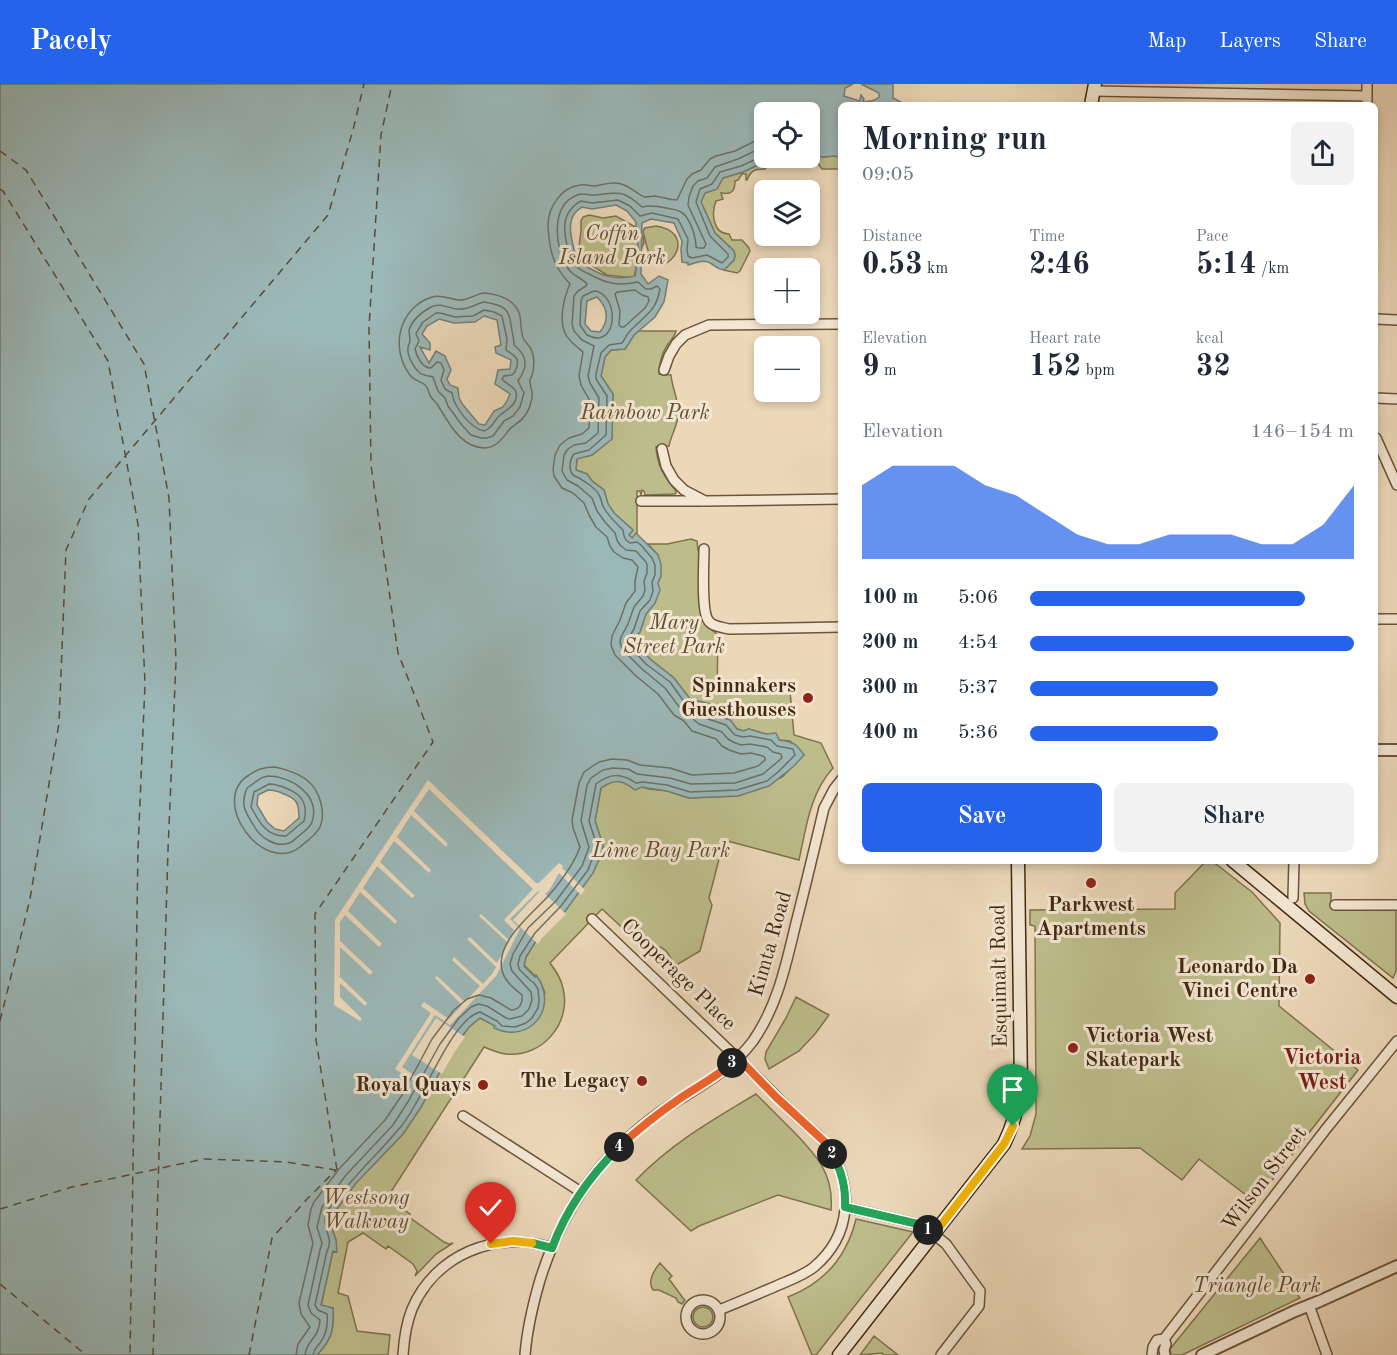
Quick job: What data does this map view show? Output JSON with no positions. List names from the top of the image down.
{
  "streets": {
    "main road": ["Esquimalt Road"],
    "street": ["Kimta Road", "Cooperage Place", "Wilson Street"]
  },
  "crossings": [
    ["Kimta Road", "Cooperage Place"]
  ],
  "districts": ["Victoria West"],
  "parks": [
    "Coffin Island Park",
    "Rainbow Park",
    "Mary Street Park",
    "Lime Bay Park",
    "Westsong Walkway",
    "Triangle Park"
  ],
  "places": [
    "Spinnakers Guesthouses",
    "Parkwest Apartments",
    "Leonardo Da Vinci Centre",
    "Victoria West Skatepark",
    "The Legacy",
    "Royal Quays"
  ],
  "page": {
    "header": "Pacely",
    "nav": ["Map", "Layers", "Share"],
    "map_buttons": ["+", "−"],
    "heading": ["Morning run", "09:05"],
    "stats": [
      ["Distance", "0.53 km"],
      ["Time", "2:46"],
      ["Pace", "5:14 /km"],
      ["Elevation", "9 m"],
      ["Heart rate", "152 bpm"],
      ["kcal", "32"]
    ],
    "chart": ["Elevation", "146–154 m"],
    "list": [
      {
        "name": "100 m",
        "note": "5:06"
      },
      {
        "name": "200 m",
        "note": "4:54"
      },
      {
        "name": "300 m",
        "note": "5:37"
      },
      {
        "name": "400 m",
        "note": "5:36"
      }
    ],
    "buttons": ["Save", "Share"],
    "pins": [
      "3",
      "4",
      "2",
      "1"
    ]
  }
}
